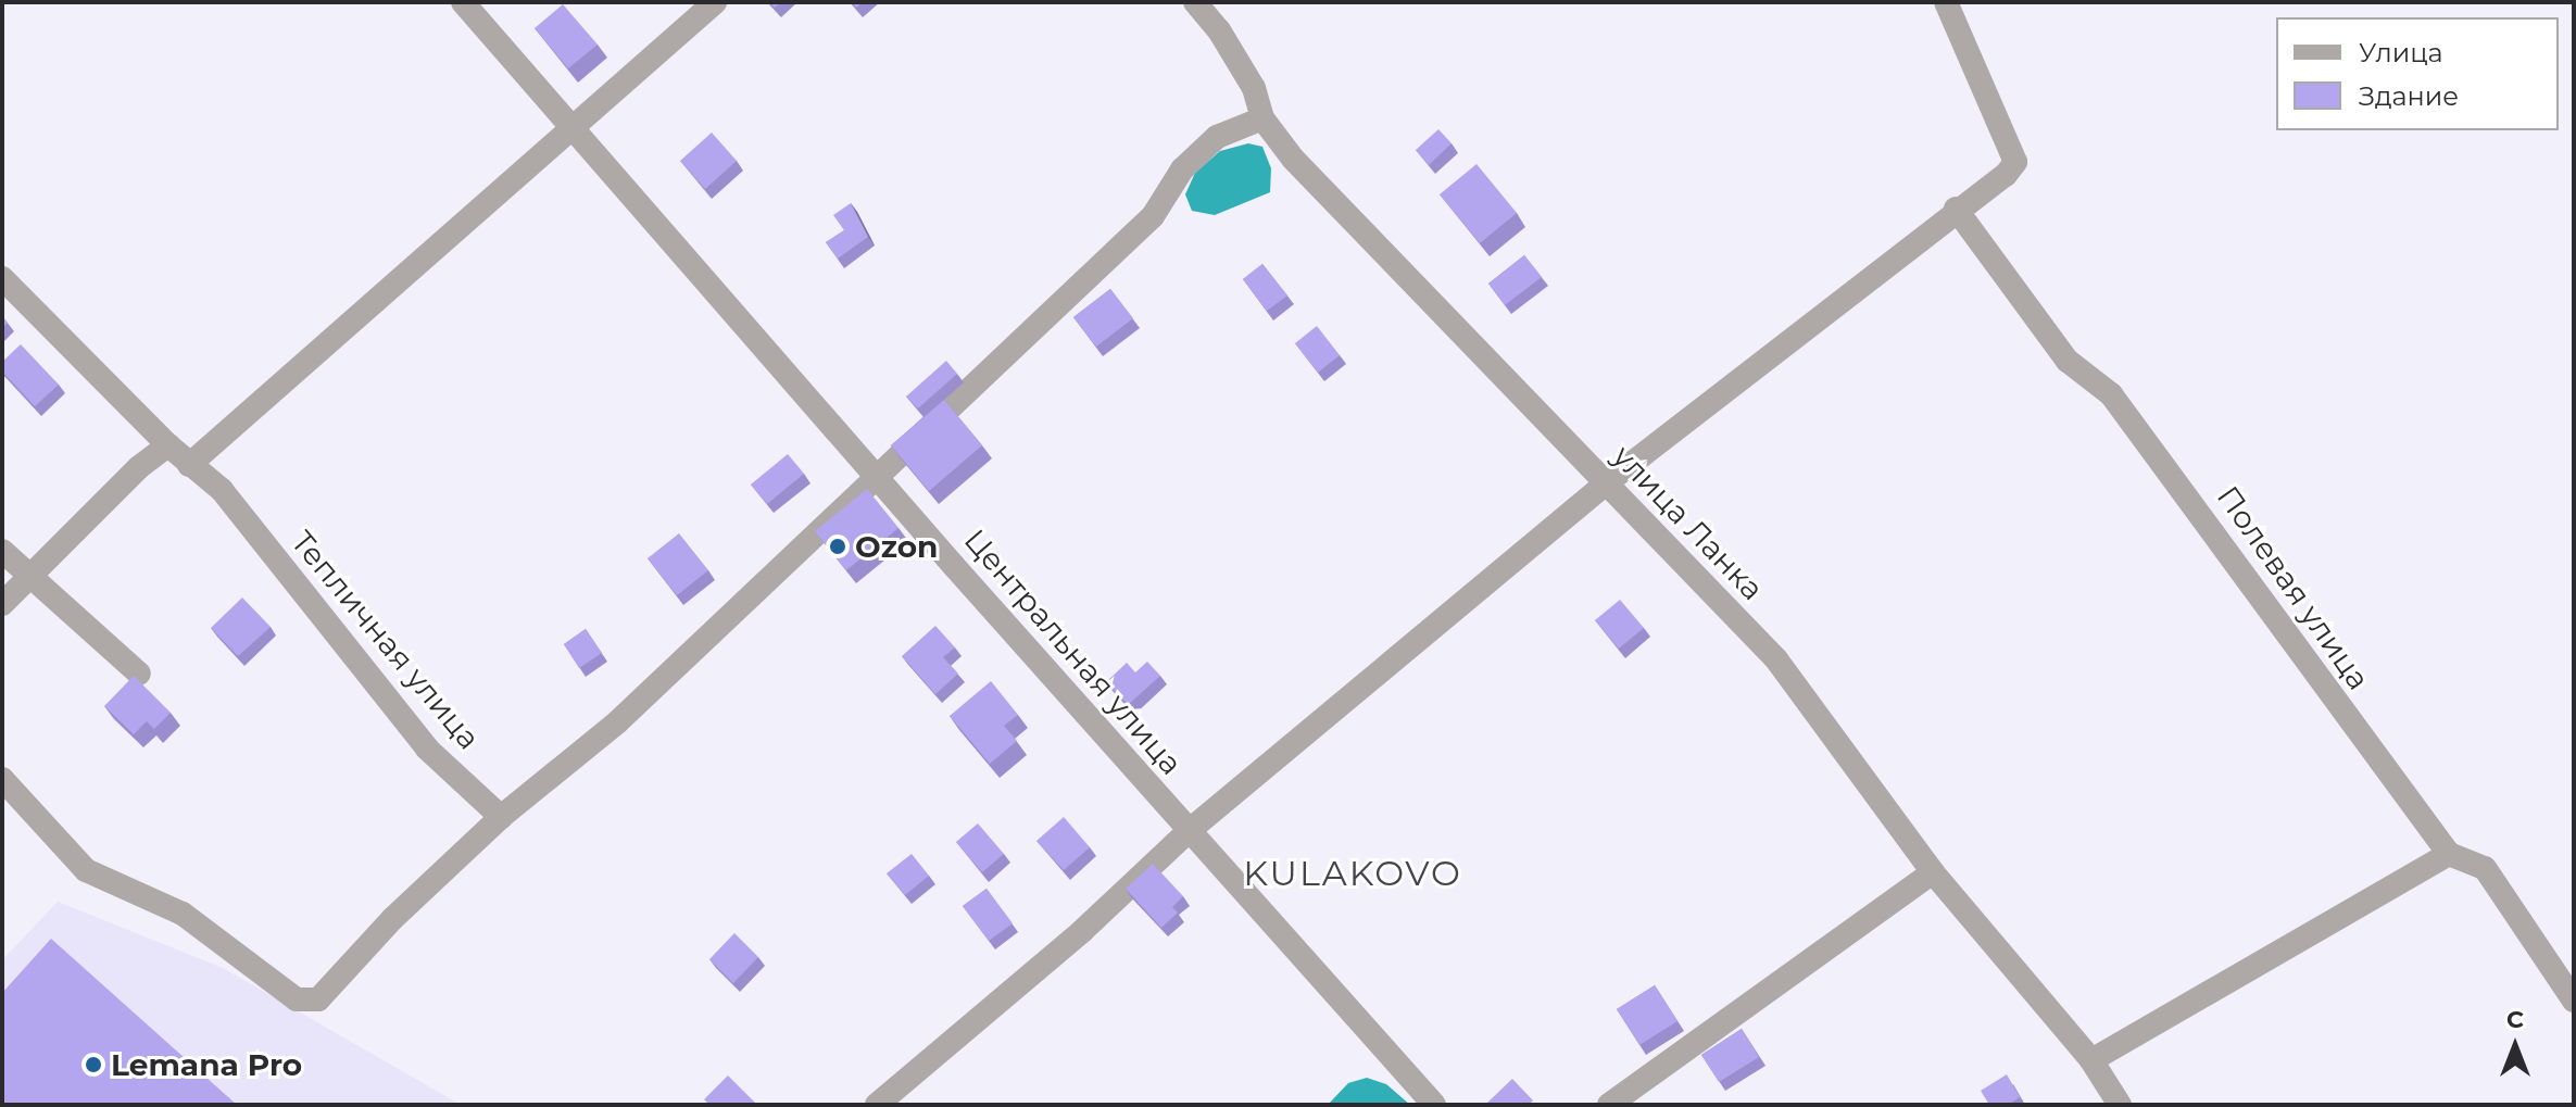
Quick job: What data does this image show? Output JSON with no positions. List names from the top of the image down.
{
  "streets": {
    "street": [
      "улица Ланка",
      "Полевая улица",
      "Тепличная улица",
      "Центральная улица"
    ]
  },
  "districts": ["KULAKOVO"],
  "places": ["Ozon", "Lemana Pro"],
  "legend": ["Улица", "Здание"],
  "north": "top"
}
